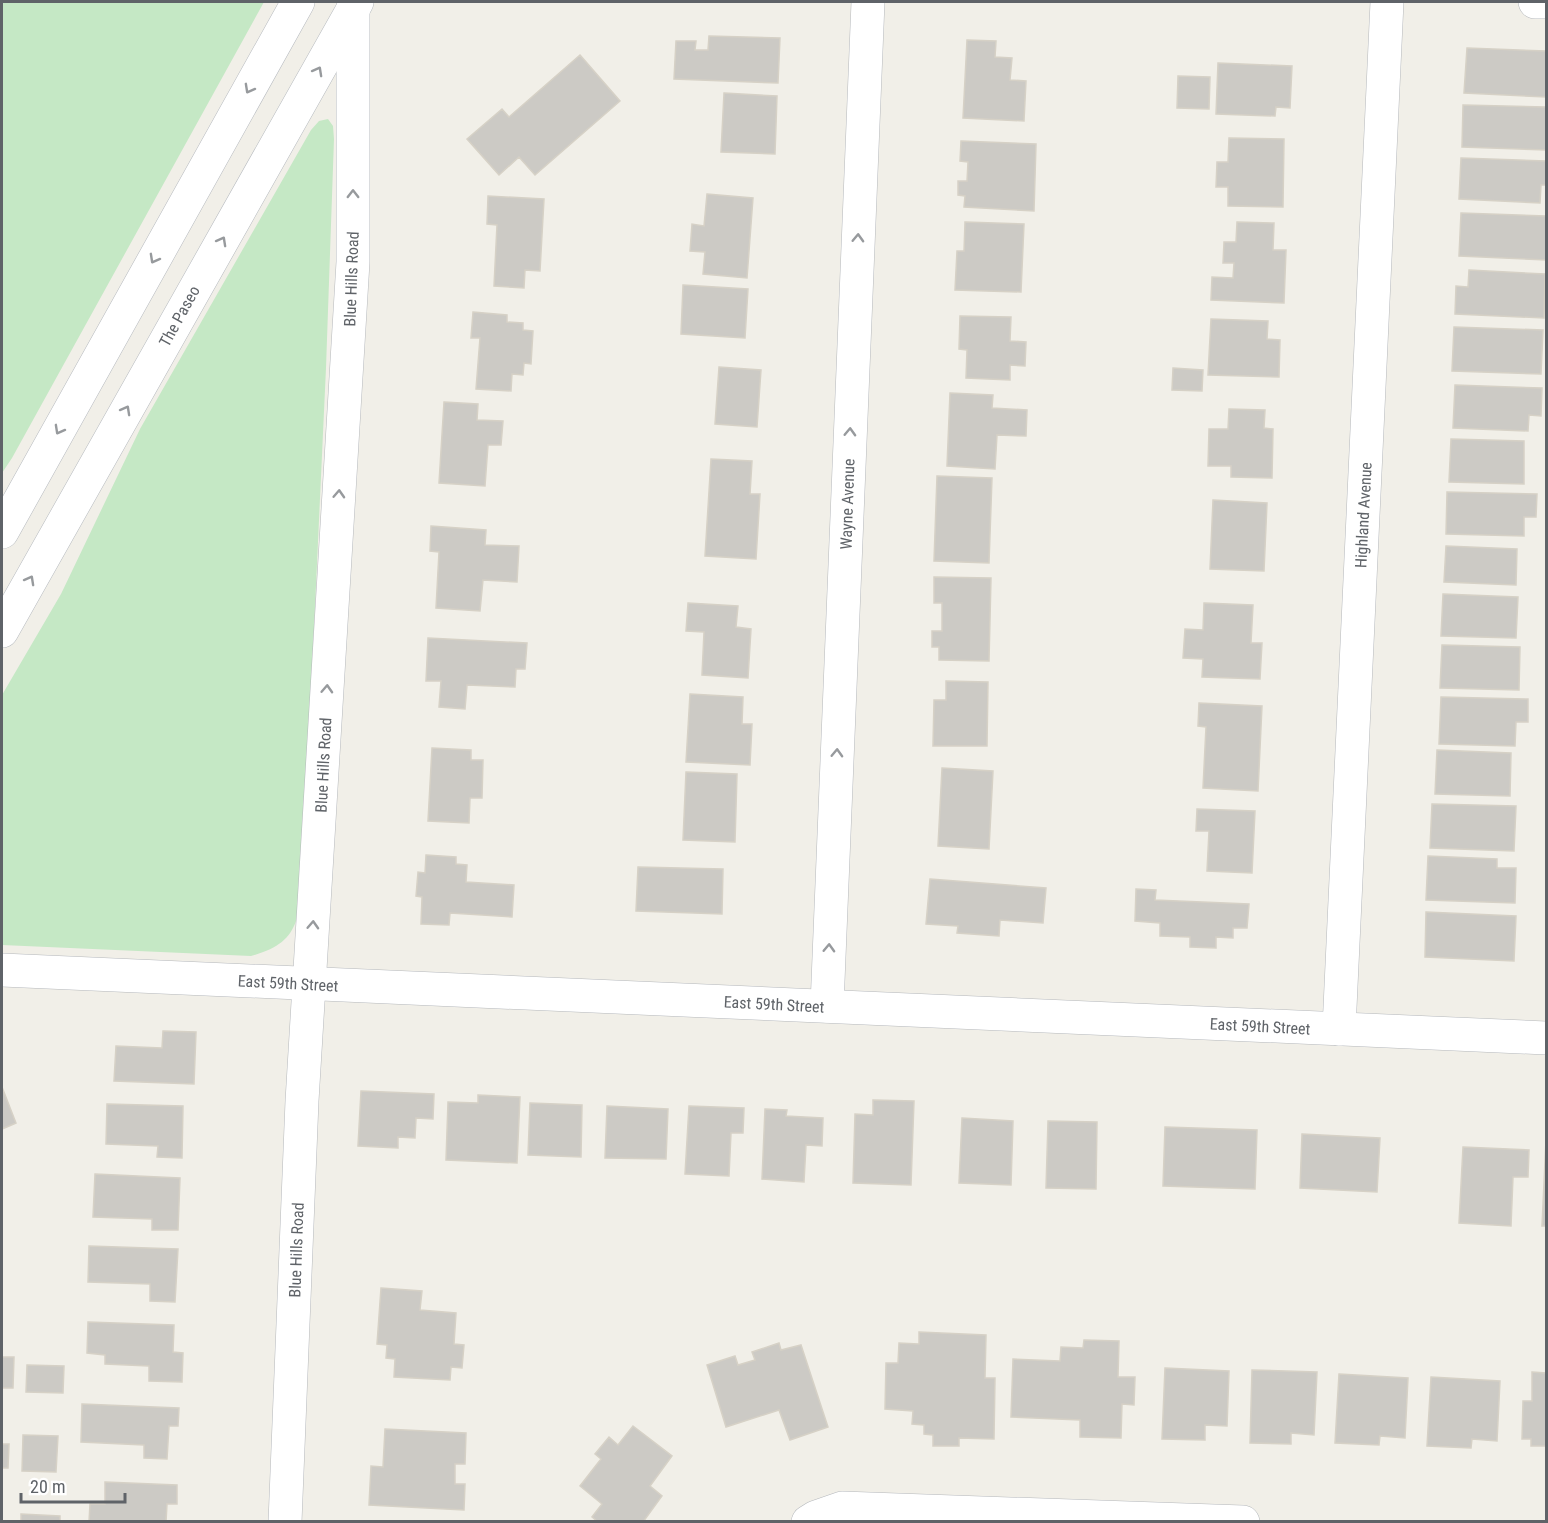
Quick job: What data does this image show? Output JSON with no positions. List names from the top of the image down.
{
  "streets": {
    "street": [
      "Blue Hills Road",
      "The Paseo",
      "Wayne Avenue",
      "Highland Avenue",
      "East 59th Street"
    ]
  },
  "crossings": [
    ["Blue Hills Road", "The Paseo"],
    ["Blue Hills Road", "East 59th Street"],
    ["Wayne Avenue", "East 59th Street"],
    ["Highland Avenue", "East 59th Street"]
  ],
  "one_way": ["Blue Hills Road", "Wayne Avenue"],
  "scale_bar": "20 m"
}
